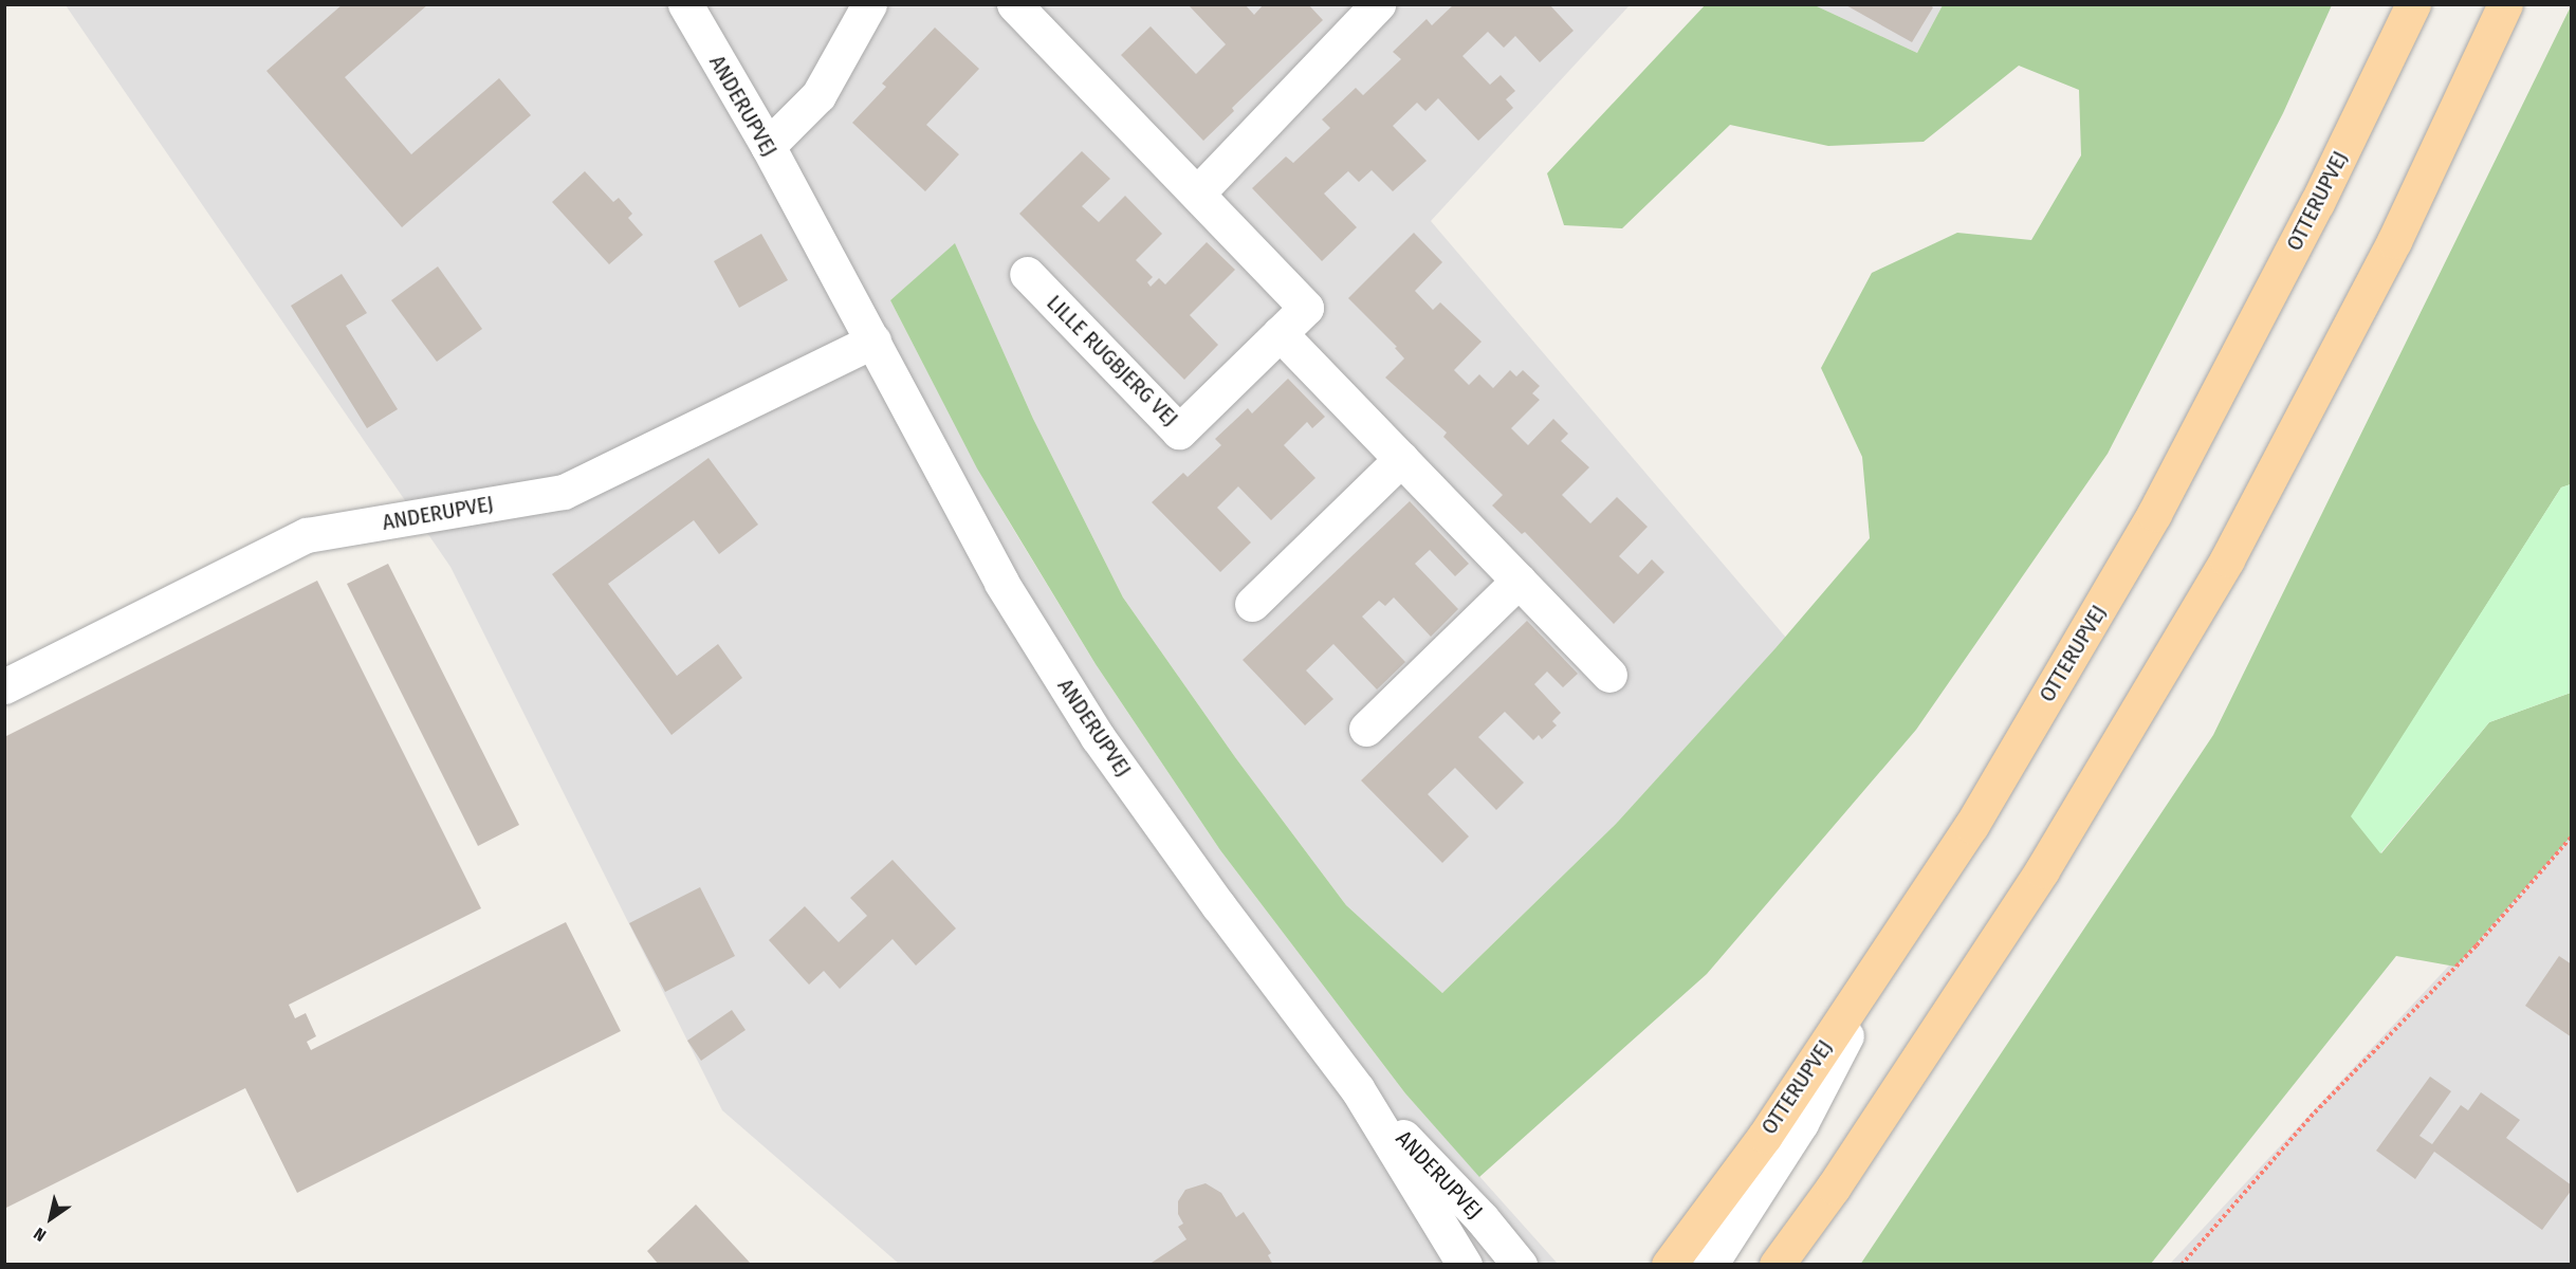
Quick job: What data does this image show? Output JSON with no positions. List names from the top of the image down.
{
  "streets": {
    "main road": ["OTTERUPVEJ"],
    "street": ["ANDERUPVEJ", "LILLE RUGBJERG VEJ"]
  },
  "north": "bottom left"
}
